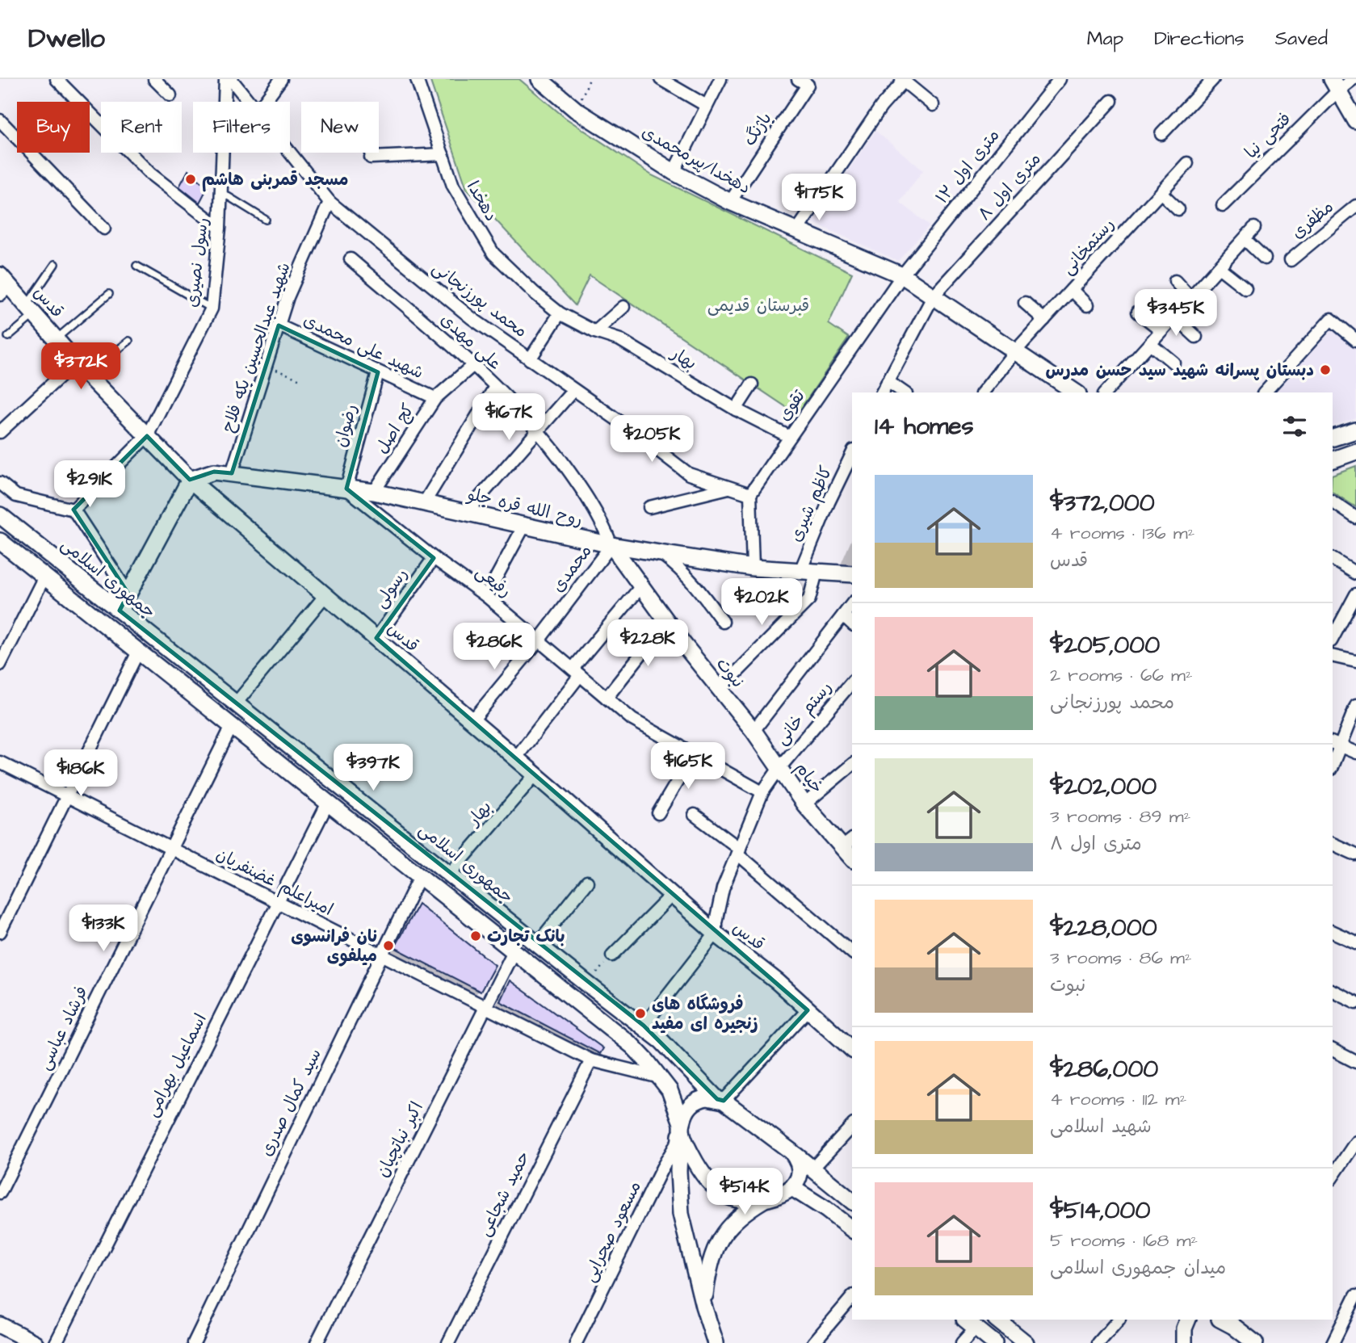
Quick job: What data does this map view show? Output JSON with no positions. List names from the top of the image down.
{
  "streets": {
    "main road": [
      "دهخدا/پیرمحمدی",
      "قدس",
      "روح الله قره جلو",
      "جمهوری اسلامی",
      "نبوت",
      "خیام"
    ],
    "street": [
      "باژنگ",
      "فتحی نیا",
      "۱۲ متری اول",
      "۸ متری اول",
      "دهخدا",
      "مظفری",
      "رستمخانی",
      "رسول نصیری",
      "محمد پورزنجانی",
      "علی مهدی",
      "شهید علی محمدی",
      "شهید عبدالحسین یکه فلاح",
      "بهار",
      "تقوی",
      "رضوان",
      "کج اصل",
      "کاظم شیری",
      "محمدی",
      "رفیعی",
      "رسولی",
      "رستم خانی",
      "امیراعلم غضنفریان",
      "فرشاد عباسی",
      "اسماعیل بهرامی",
      "سید کمال صدری",
      "اکبر نباتچیان",
      "حمید شجاعی",
      "مسعود صحرایی"
    ]
  },
  "crossings": [
    ["باژنگ", "دهخدا/پیرمحمدی"],
    ["دهخدا/پیرمحمدی", "۱۲ متری اول"],
    ["دهخدا/پیرمحمدی", "۸ متری اول"],
    ["دهخدا/پیرمحمدی", "رستمخانی"],
    ["دهخدا/پیرمحمدی", "تقوی"],
    ["۱۲ متری اول", "تقوی"],
    ["دهخدا", "بهار"],
    ["رسول نصیری", "قدس"],
    ["محمد پورزنجانی", "شهید عبدالحسین یکه فلاح"],
    ["محمد پورزنجانی", "تقوی"],
    ["قدس", "بهار"],
    ["قدس", "روح الله قره جلو"],
    ["قدس", "محمدی"],
    ["قدس", "رسولی"],
    ["قدس", "رستم خانی"],
    ["علی مهدی", "کج اصل"],
    ["علی مهدی", "روح الله قره جلو"],
    ["علی مهدی", "محمدی"],
    ["علی مهدی", "نبوت"],
    ["شهید علی محمدی", "شهید عبدالحسین یکه فلاح"],
    ["شهید علی محمدی", "رضوان"],
    ["شهید علی محمدی", "کج اصل"],
    ["شهید عبدالحسین یکه فلاح", "روح الله قره جلو"],
    ["بهار", "تقوی"],
    ["بهار", "جمهوری اسلامی"],
    ["رضوان", "روح الله قره جلو"],
    ["رضوان", "رفیعی"],
    ["کج اصل", "روح الله قره جلو"],
    ["کاظم شیری", "روح الله قره جلو"],
    ["روح الله قره جلو", "محمدی"],
    ["روح الله قره جلو", "رفیعی"],
    ["روح الله قره جلو", "نبوت"],
    ["محمدی", "رفیعی"],
    ["محمدی", "نبوت"],
    ["رفیعی", "رسولی"],
    ["رفیعی", "رستم خانی"],
    ["نبوت", "رستم خانی"],
    ["نبوت", "خیام"],
    ["رستم خانی", "خیام"],
    ["امیراعلم غضنفریان", "فرشاد عباسی"],
    ["امیراعلم غضنفریان", "اسماعیل بهرامی"],
    ["امیراعلم غضنفریان", "سید کمال صدری"],
    ["امیراعلم غضنفریان", "اکبر نباتچیان"],
    ["امیراعلم غضنفریان", "حمید شجاعی"]
  ],
  "parks": ["قبرستان قدیمى"],
  "places": [
    "مسجد قمربنی هاشم",
    "دبستان پسرانه شهید سید حسن مدرس",
    "بانک تجارت",
    "نان فرانسوی میلفوی",
    "فروشگاه های زنجیره ای مفید"
  ],
  "page": {
    "header": "Dwello",
    "nav": ["Map", "Directions", "Saved"],
    "chip": [
      "Buy",
      "Rent",
      "Filters",
      "New"
    ],
    "price": [
      "$175K",
      "$345K",
      "$372K",
      "$167K",
      "$205K",
      "$291K",
      "$202K",
      "$228K",
      "$286K",
      "$165K",
      "$397K",
      "$186K",
      "$133K",
      "$514K"
    ],
    "heading": "14 homes",
    "list": [
      {
        "name": "$372,000",
        "note": "4 rooms · 136 m² · قدس"
      },
      {
        "name": "$205,000",
        "note": "2 rooms · 66 m² · محمد پورزنجانی"
      },
      {
        "name": "$202,000",
        "note": "3 rooms · 89 m² · ۸ متری اول"
      },
      {
        "name": "$228,000",
        "note": "3 rooms · 86 m² · نبوت"
      },
      {
        "name": "$286,000",
        "note": "4 rooms · 112 m² · شهید اسلامی"
      },
      {
        "name": "$514,000",
        "note": "5 rooms · 168 m² · میدان جمهوری اسلامی"
      }
    ]
  }
}
